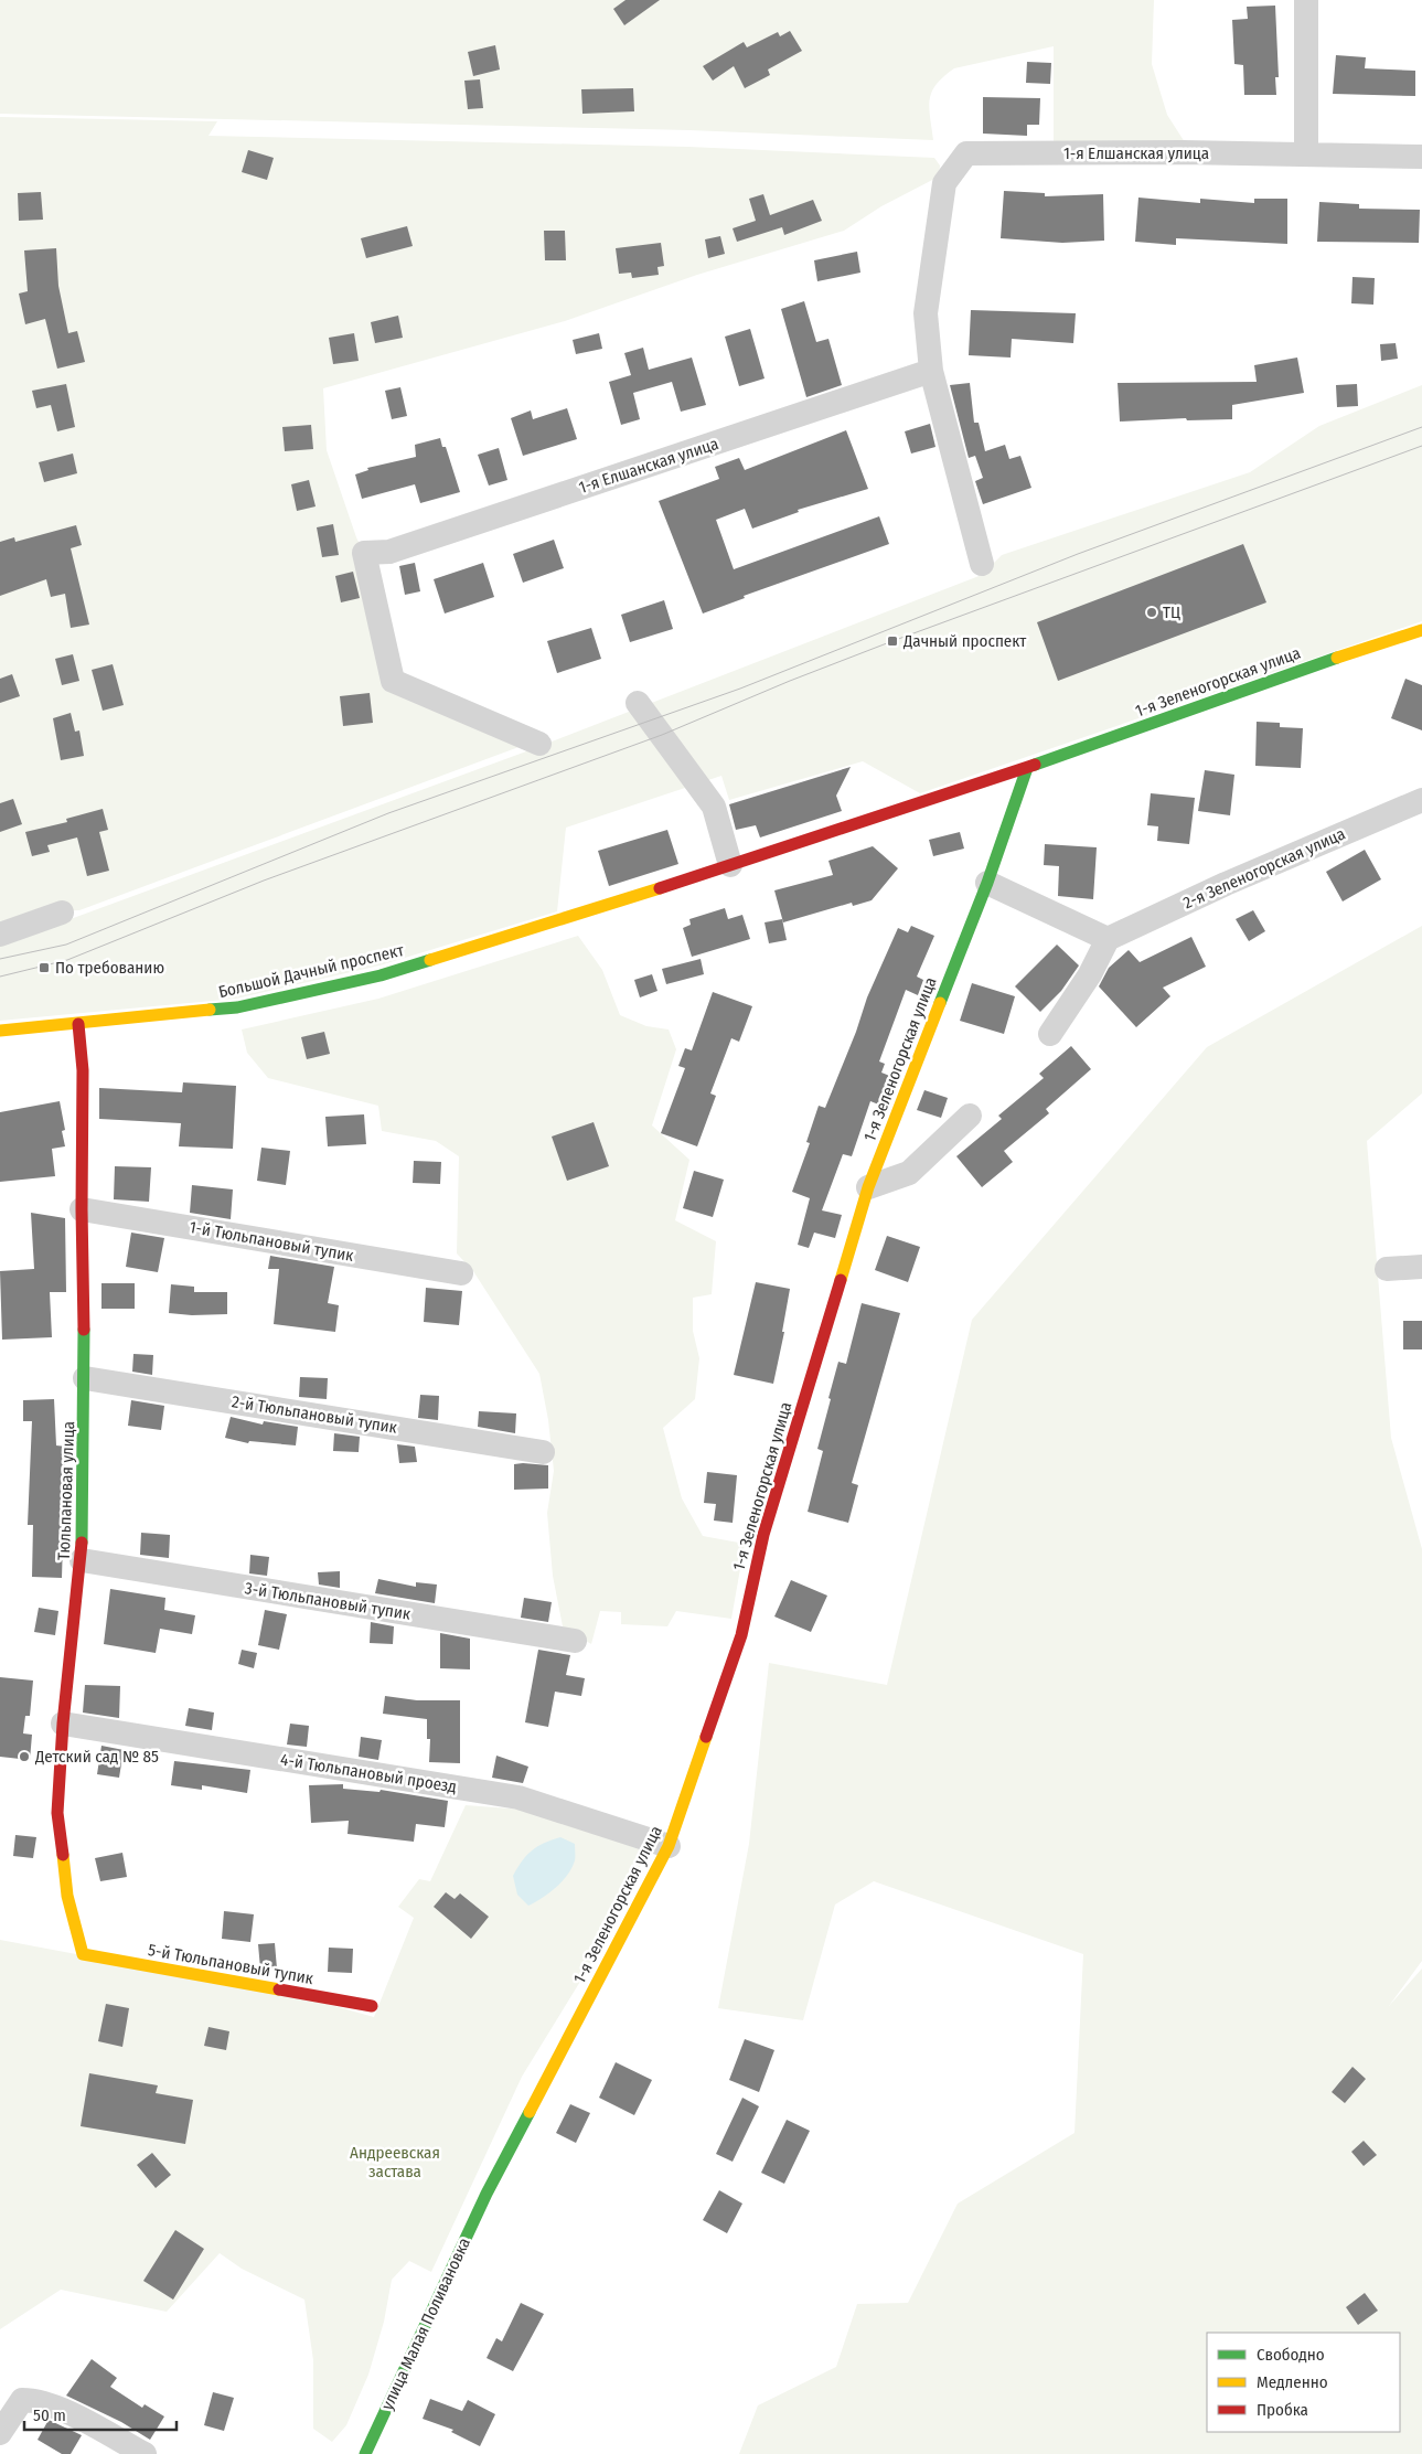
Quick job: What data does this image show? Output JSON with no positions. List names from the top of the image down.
{
  "streets": {
    "street": [
      "1-я Елшанская улица",
      "1-я Зеленогорская улица",
      "2-я Зеленогорская улица",
      "Большой Дачный проспект",
      "1-й Тюльпановый тупик",
      "2-й Тюльпановый тупик",
      "Тюльпановая улица",
      "3-й Тюльпановый тупик",
      "4-й Тюльпановый проезд",
      "5-й Тюльпановый тупик",
      "улица Малая Поливановка"
    ]
  },
  "crossings": [
    ["1-я Зеленогорская улица", "Большой Дачный проспект"],
    ["1-я Зеленогорская улица", "4-й Тюльпановый проезд"],
    ["1-я Зеленогорская улица", "улица Малая Поливановка"],
    ["Большой Дачный проспект", "Тюльпановая улица"],
    ["1-й Тюльпановый тупик", "Тюльпановая улица"],
    ["2-й Тюльпановый тупик", "Тюльпановая улица"],
    ["Тюльпановая улица", "3-й Тюльпановый тупик"],
    ["Тюльпановая улица", "4-й Тюльпановый проезд"],
    ["Тюльпановая улица", "5-й Тюльпановый тупик"]
  ],
  "parks": ["Андреевская застава"],
  "places": {
    "other": ["ТЦ", "Детский сад № 85"],
    "transit": ["Дачный проспект", "По требованию"]
  },
  "legend": ["Свободно", "Медленно", "Пробка"],
  "scale_bar": "50 m"
}
